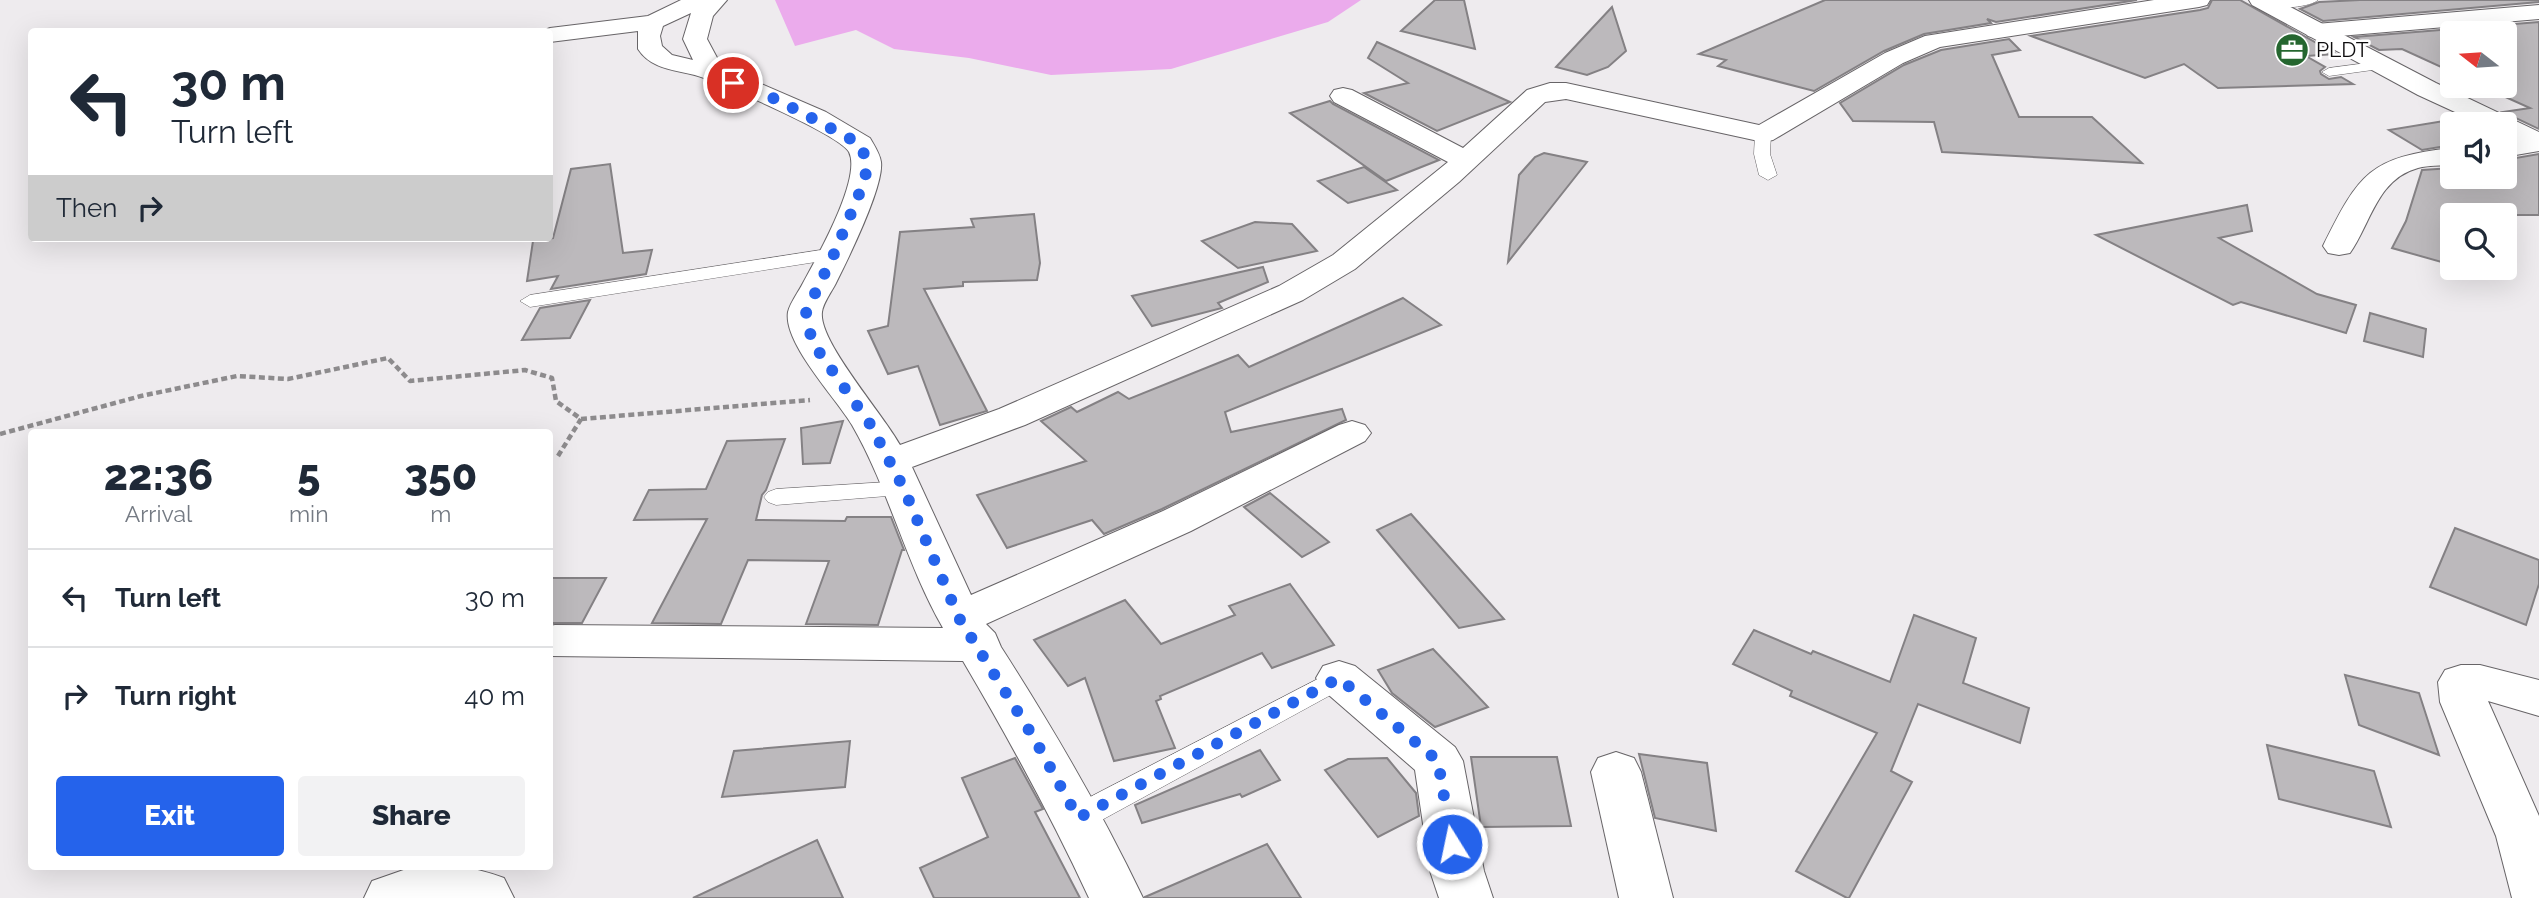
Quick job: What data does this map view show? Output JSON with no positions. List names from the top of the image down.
{
  "places": {
    "office": ["PLDT"]
  },
  "north": "left",
  "page": {
    "turn": ["30 m", "Turn left"],
    "then": "Then",
    "eta": [
      "22:36",
      "Arrival",
      "5",
      "min",
      "350",
      "m"
    ],
    "list": [
      {
        "name": "Turn left",
        "value": "30 m"
      },
      {
        "name": "Turn right",
        "value": "40 m"
      }
    ],
    "buttons": ["Exit", "Share"]
  }
}
